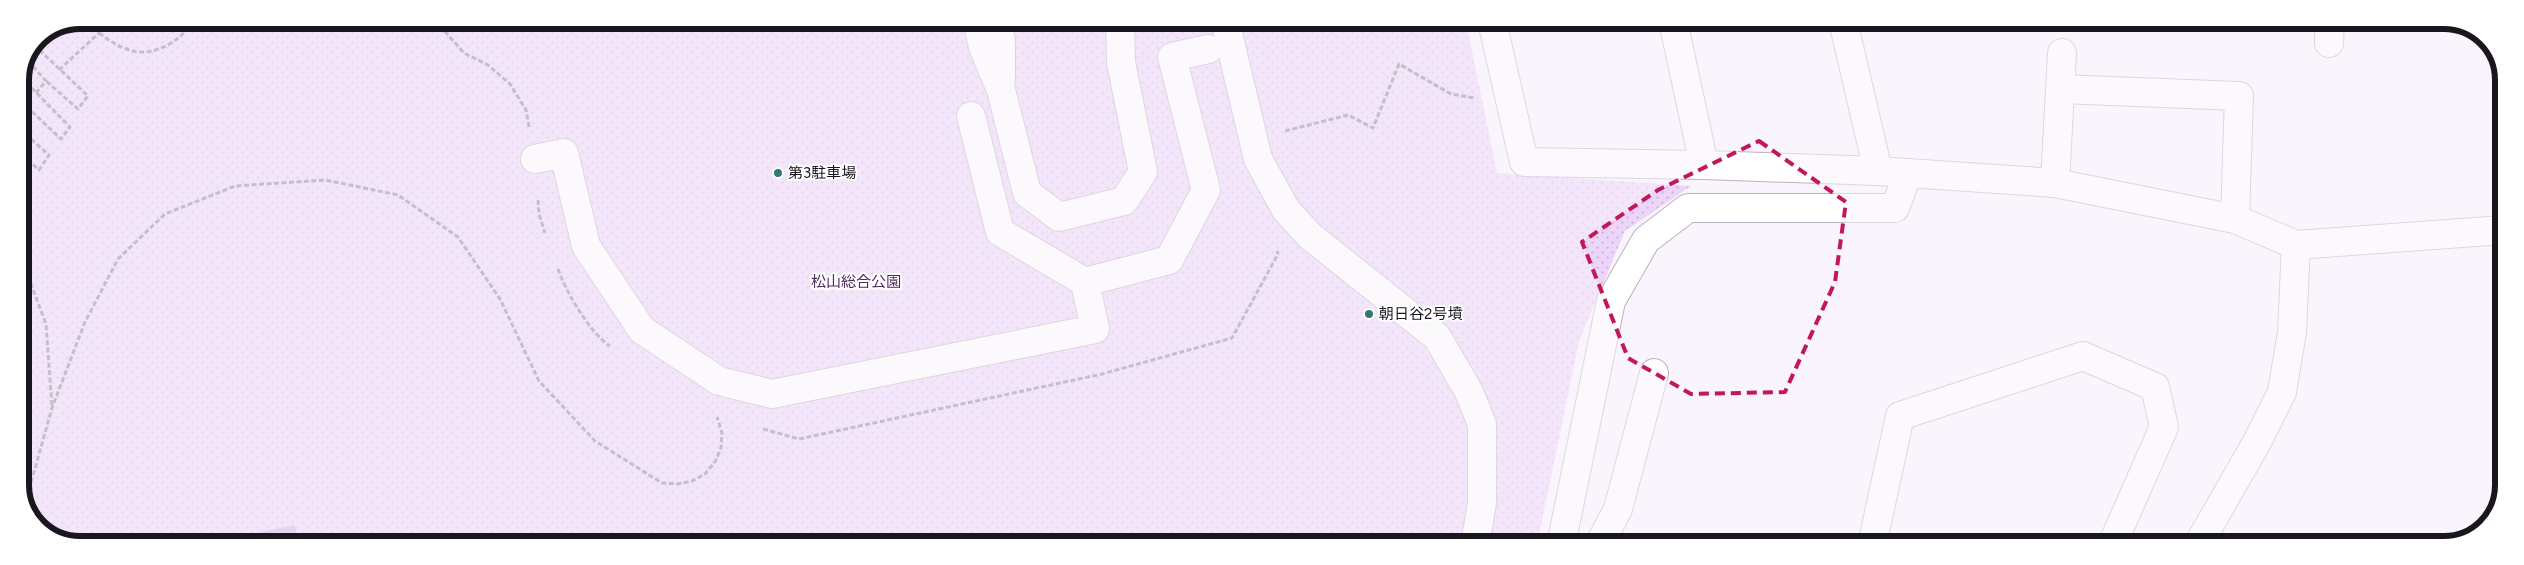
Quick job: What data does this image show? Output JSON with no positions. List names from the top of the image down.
{
  "parks": ["松山総合公園"],
  "places": ["第3駐車場", "朝日谷2号墳"]
}
